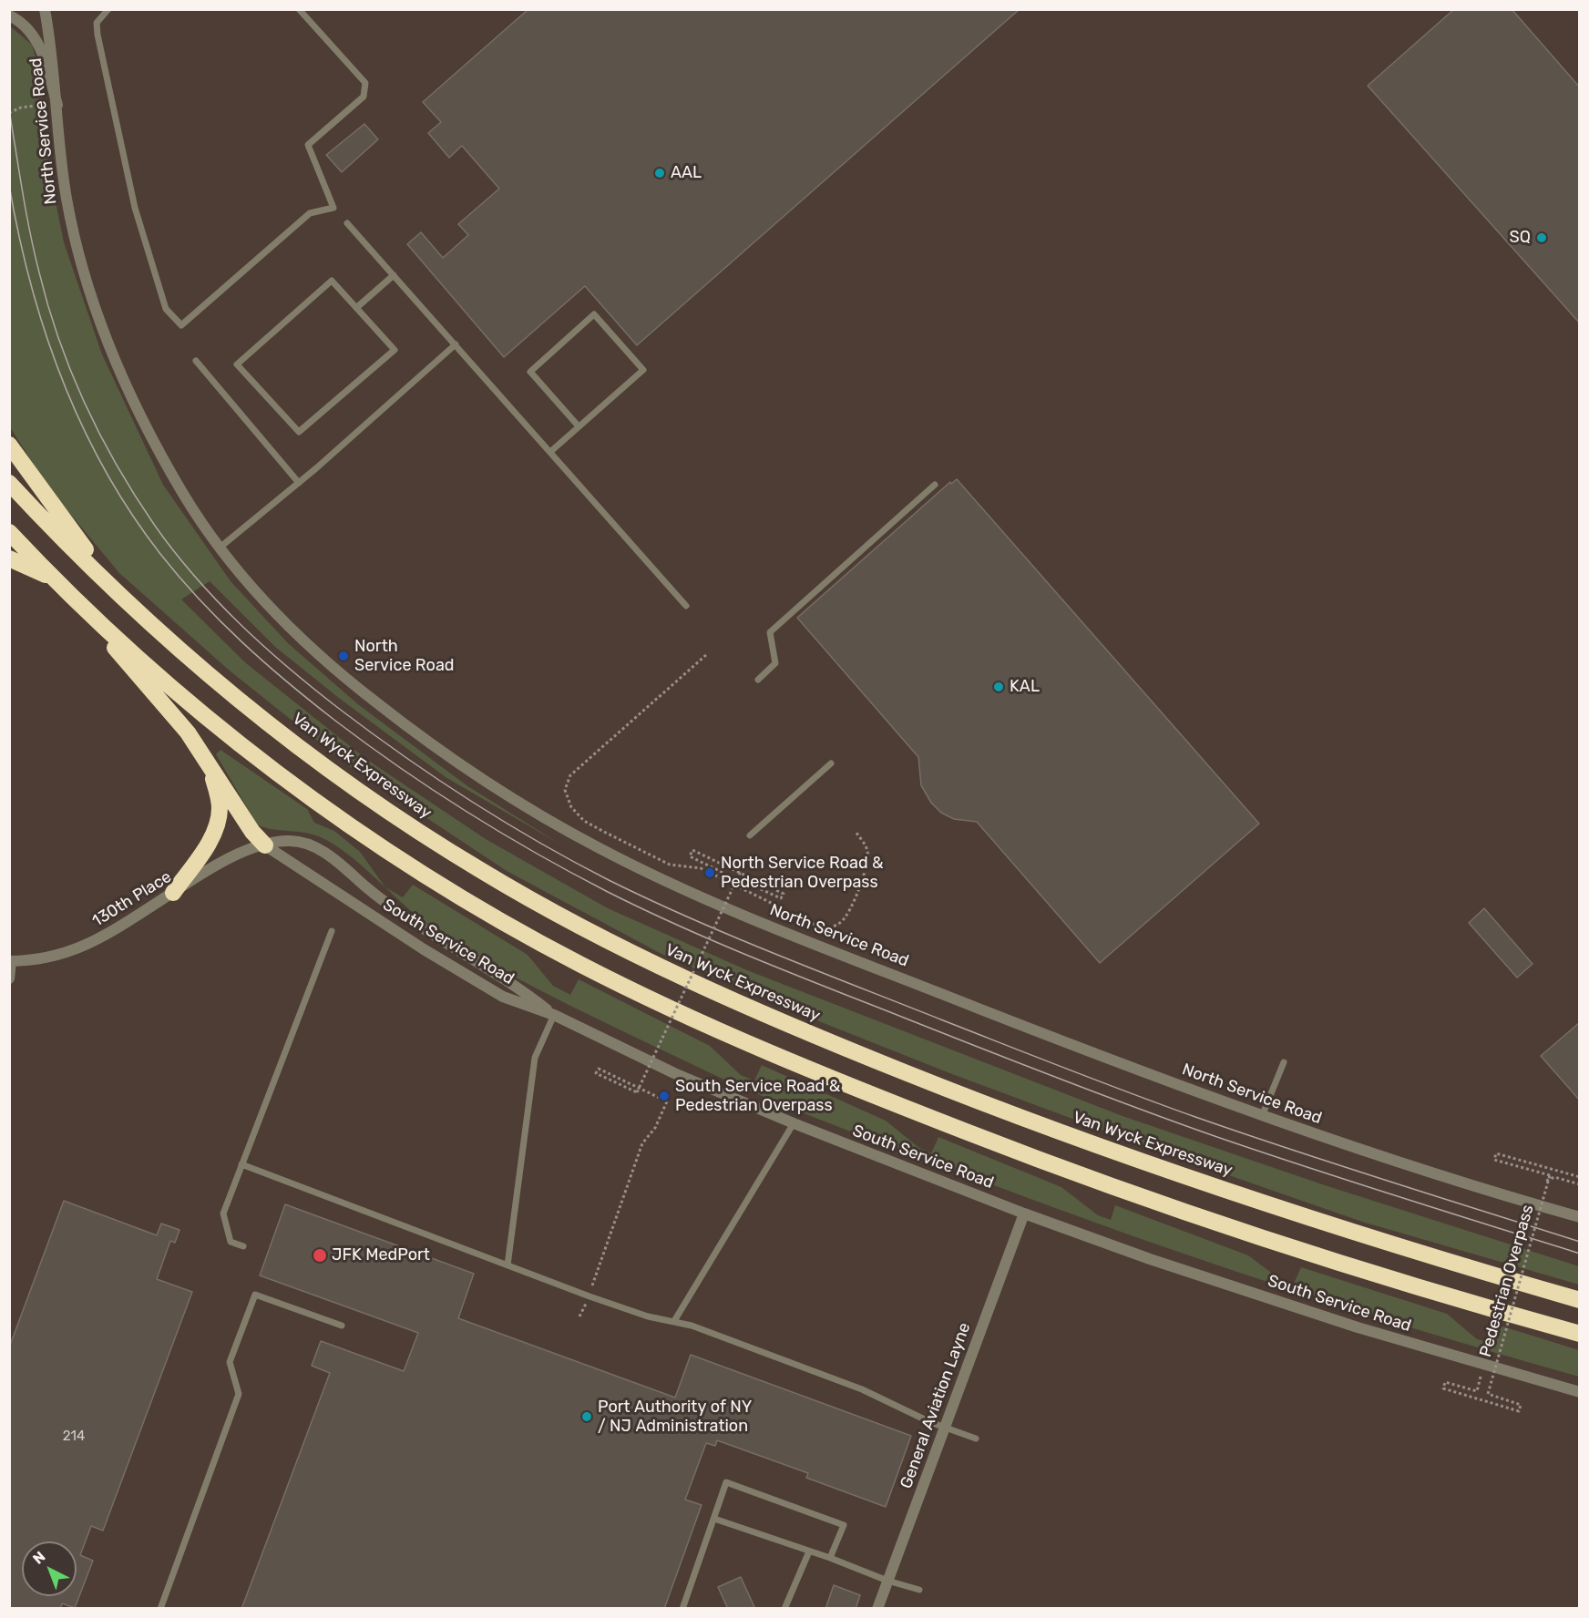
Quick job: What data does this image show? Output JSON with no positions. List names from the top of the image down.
{
  "streets": {
    "highway": ["Van Wyck Expressway"],
    "street": [
      "North Service Road",
      "130th Place",
      "South Service Road",
      "General Aviation Layne"
    ],
    "path": ["Pedestrian Overpass"]
  },
  "crossings": [
    ["130th Place", "South Service Road"],
    ["South Service Road", "Pedestrian Overpass"],
    ["South Service Road", "General Aviation Layne"]
  ],
  "places": [
    "AAL",
    "SQ",
    "North Service Road",
    "KAL",
    "North Service Road & Pedestrian Overpass",
    "South Service Road & Pedestrian Overpass",
    "JFK MedPort",
    "Port Authority of NY / NJ Administration"
  ],
  "house_numbers": ["214"],
  "north": "top left"
}
